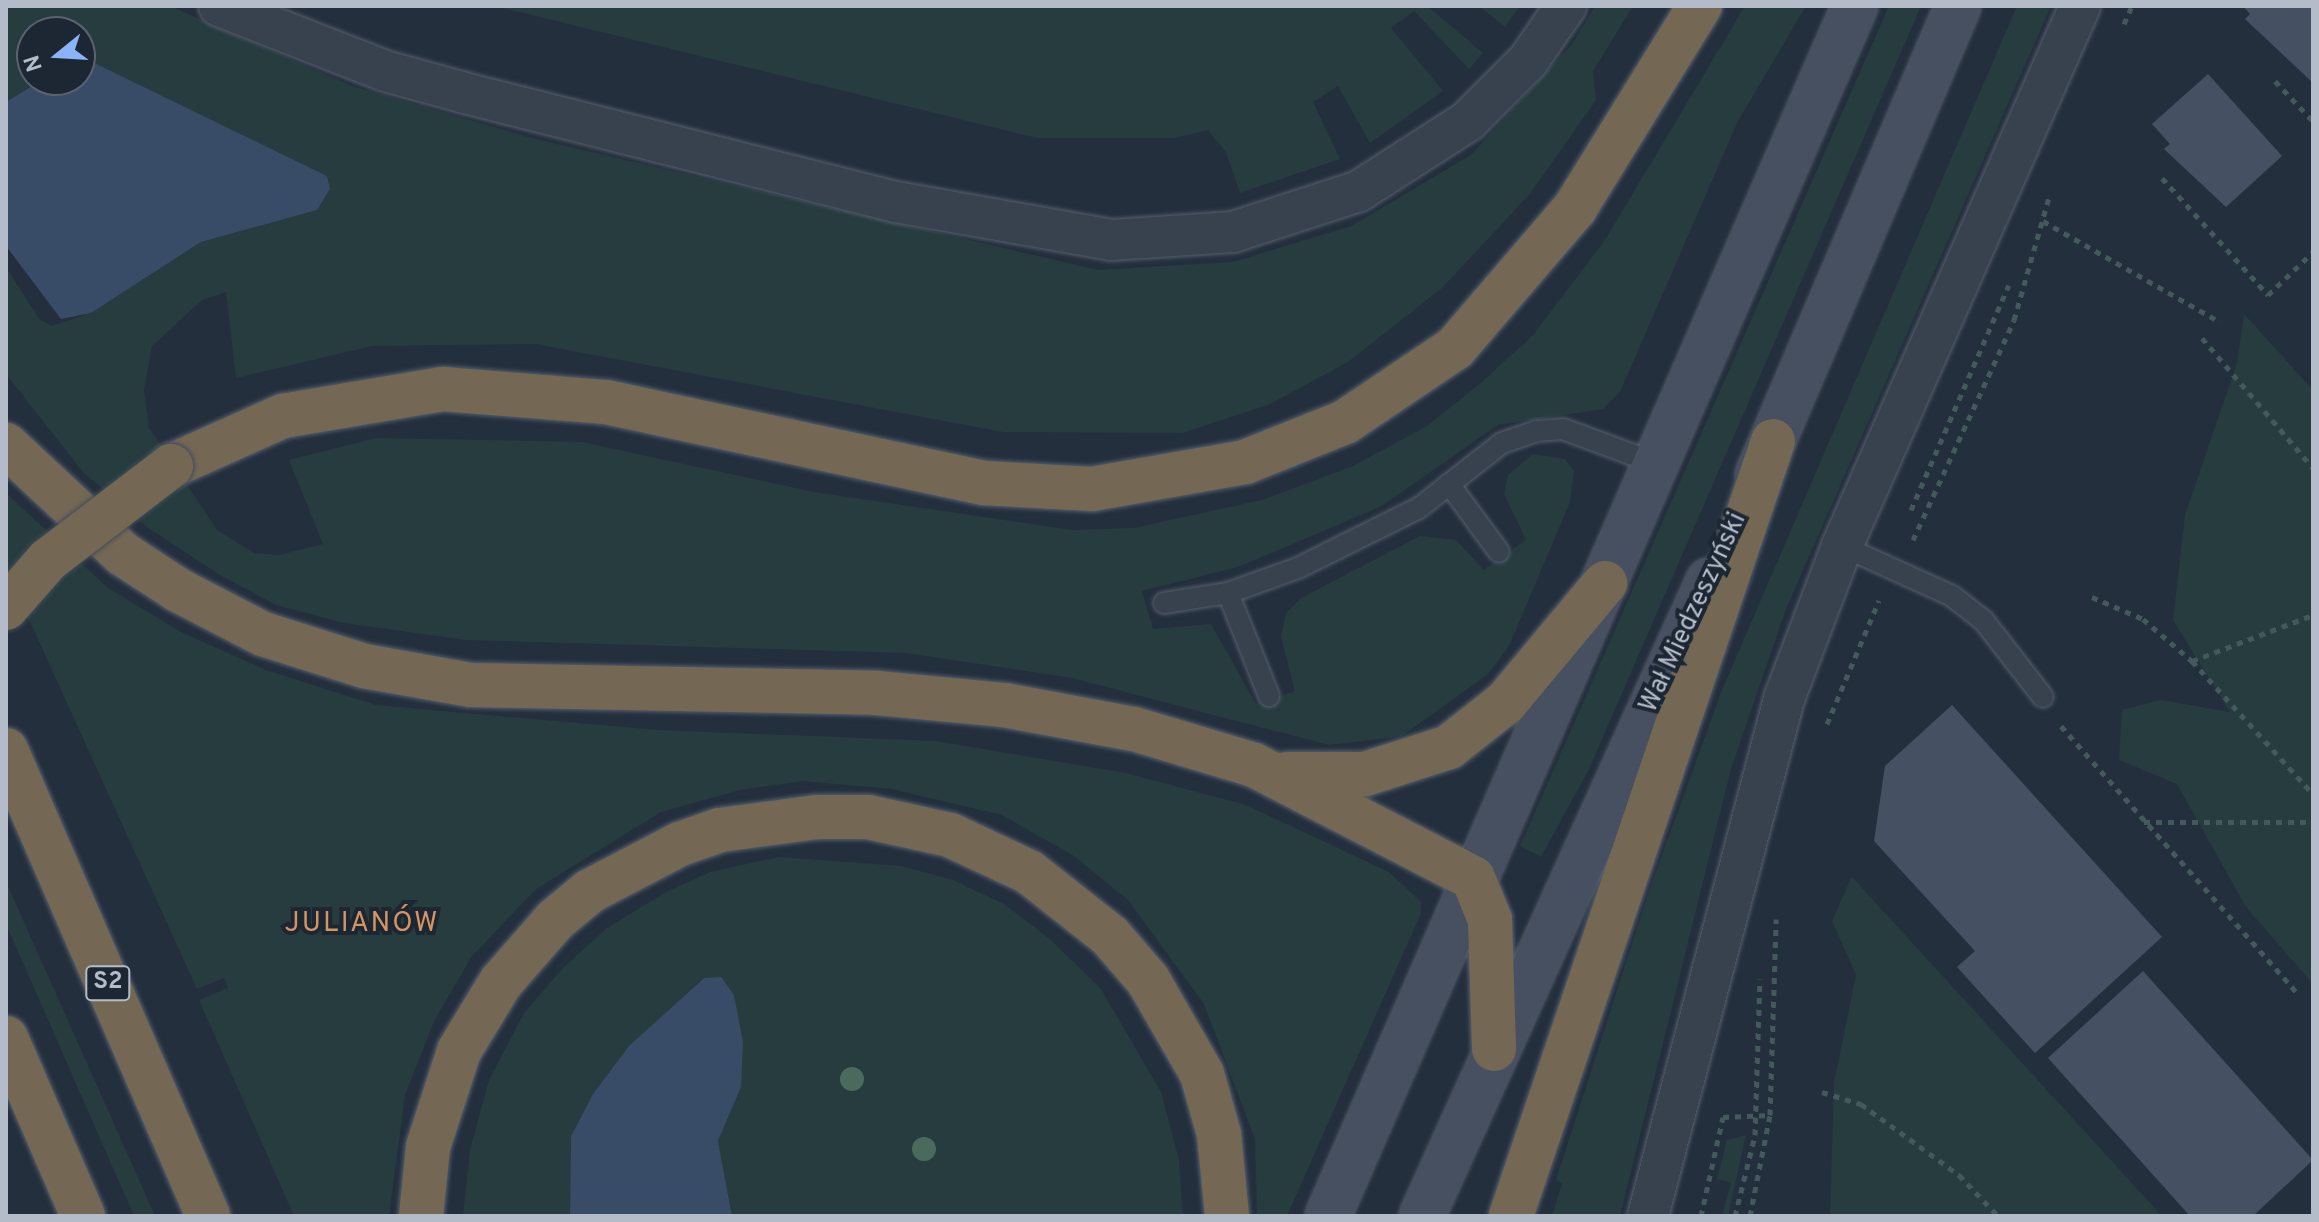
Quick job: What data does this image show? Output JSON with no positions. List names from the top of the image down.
{
  "streets": {
    "highway": ["S2"],
    "main road": ["Wał Miedzeszyński"]
  },
  "districts": ["JULIANÓW"],
  "north": "left"
}
